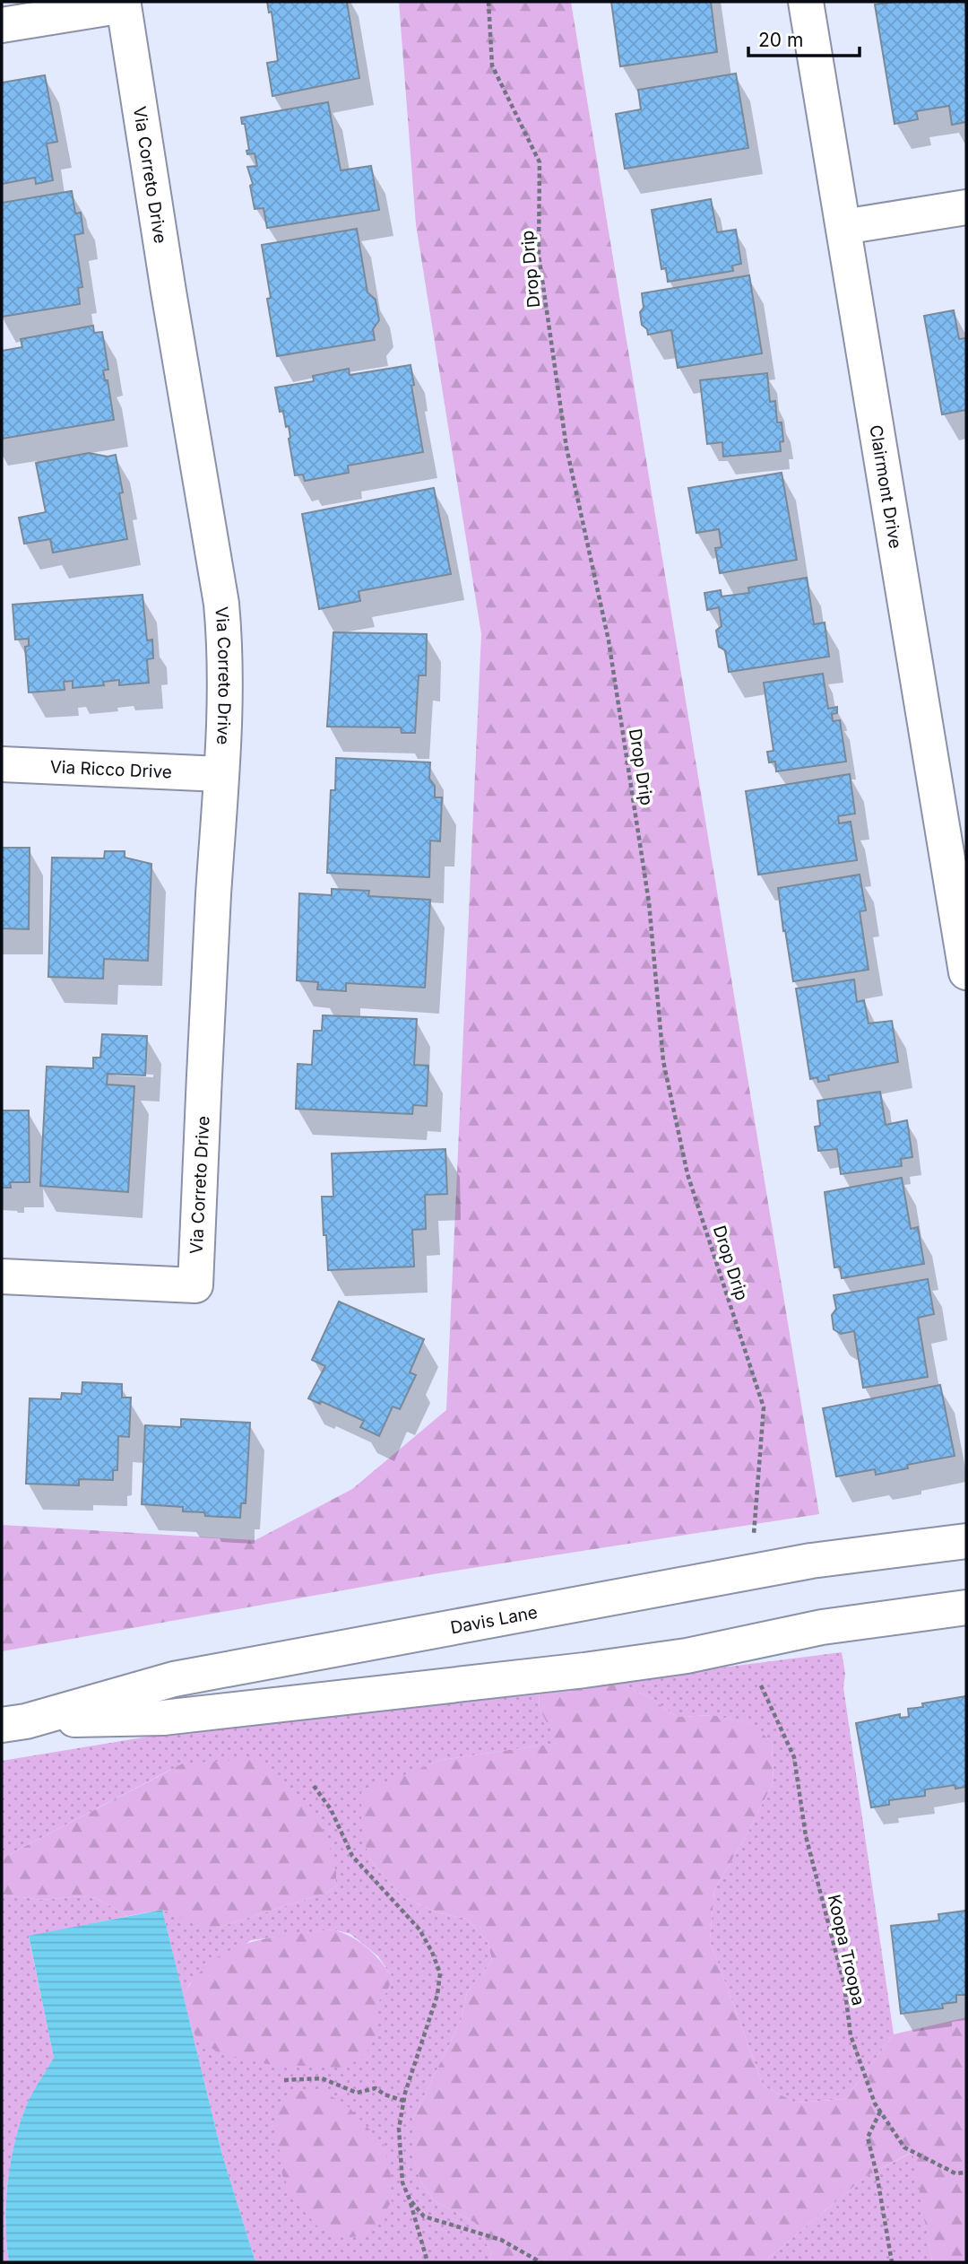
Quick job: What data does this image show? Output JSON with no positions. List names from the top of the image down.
{
  "streets": {
    "street": [
      "Via Correto Drive",
      "Clairmont Drive",
      "Via Ricco Drive",
      "Davis Lane"
    ],
    "path": ["Drop Drip", "Koopa Troopa"]
  },
  "crossings": [
    ["Via Correto Drive", "Via Ricco Drive"]
  ],
  "scale_bar": "20 m"
}
